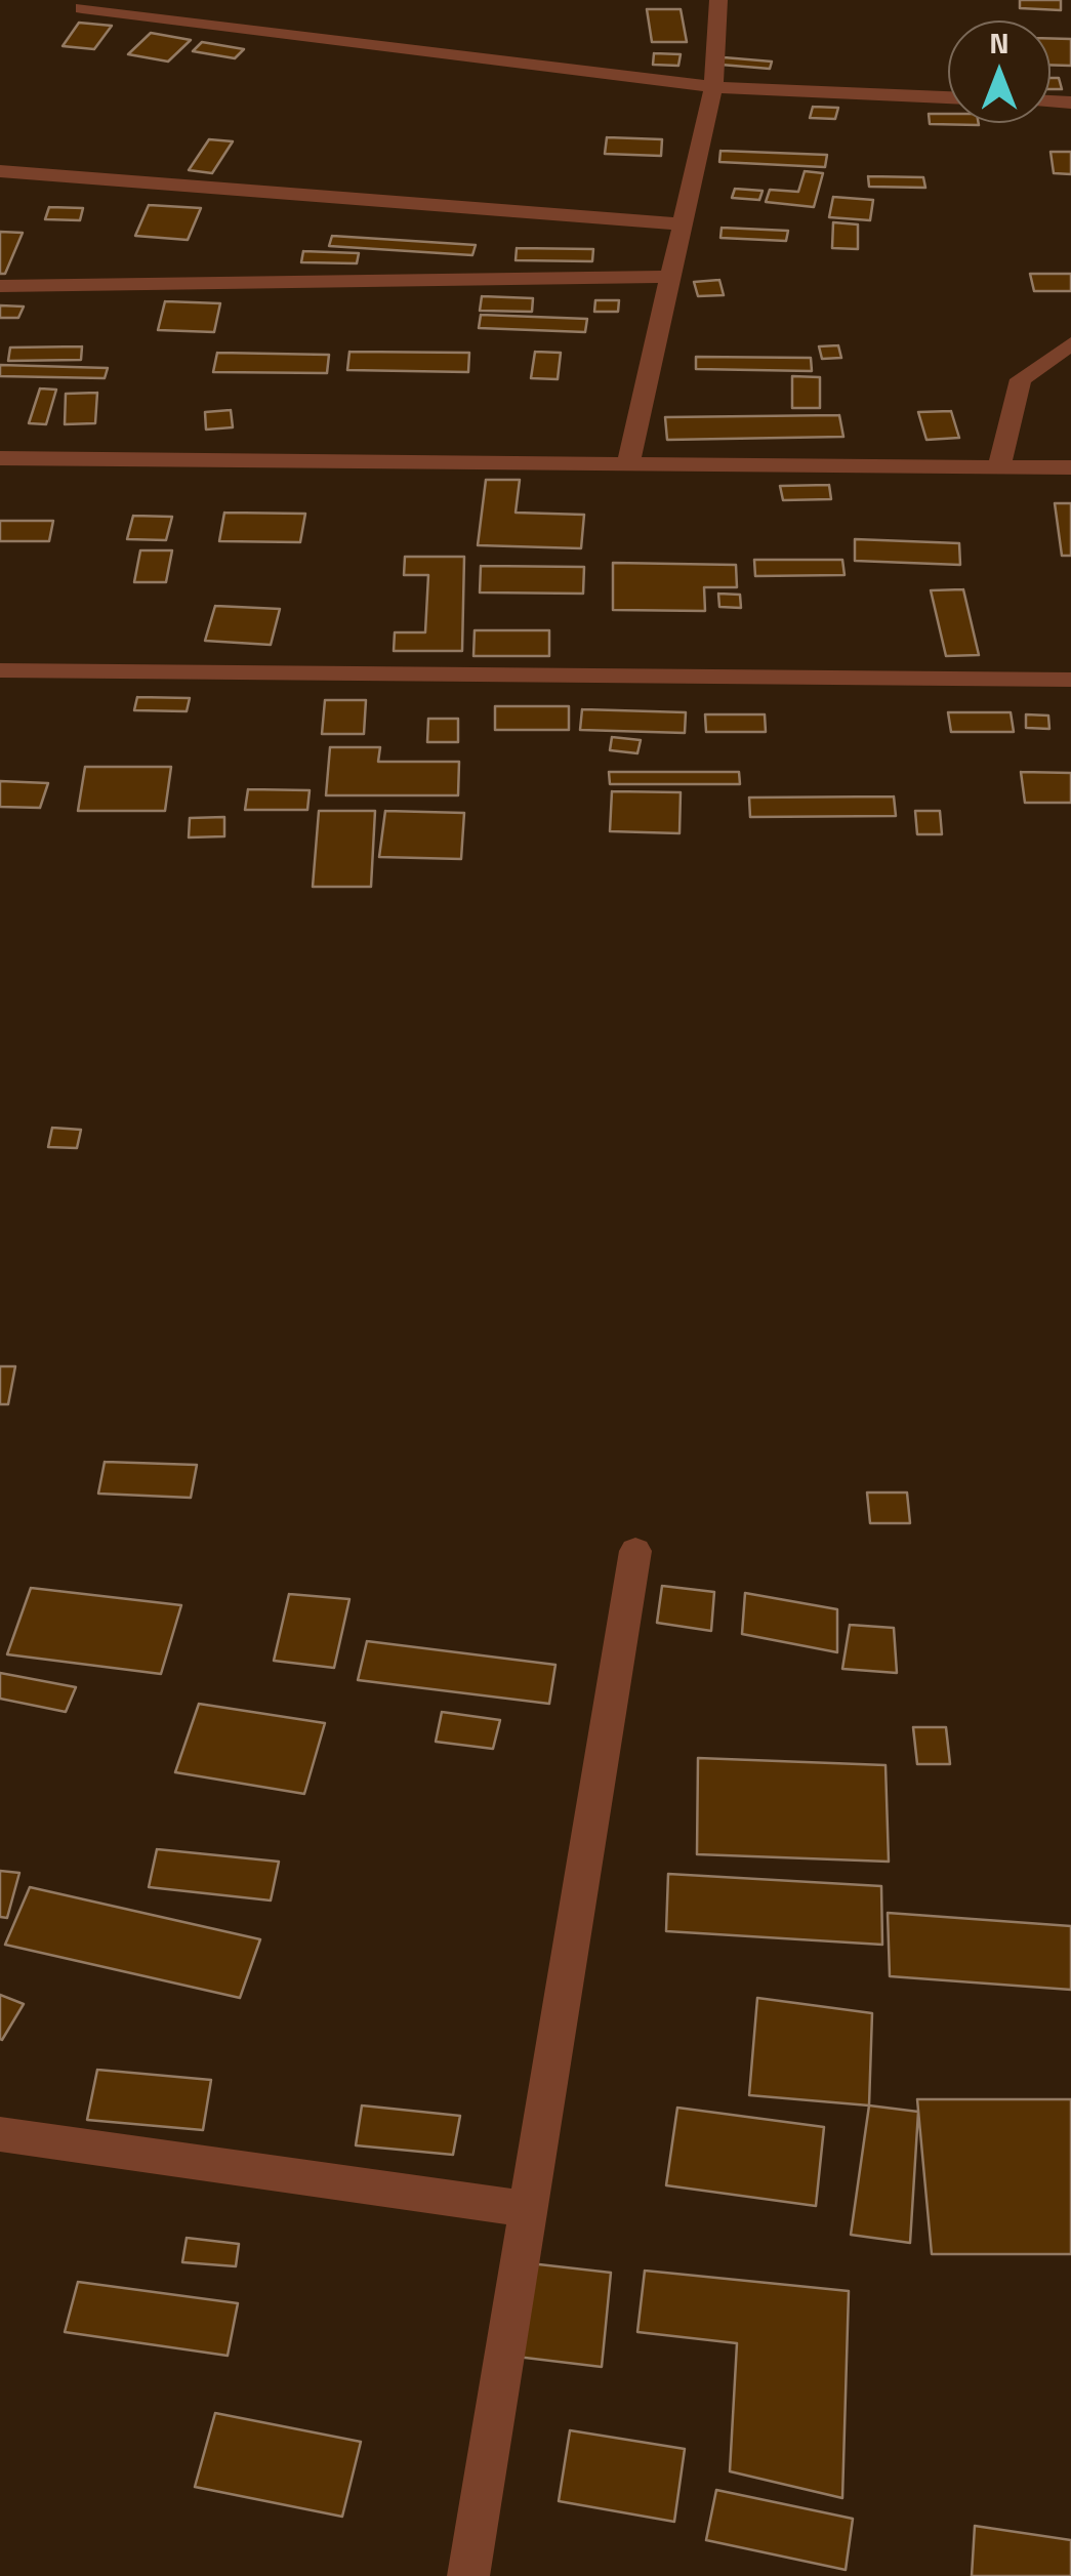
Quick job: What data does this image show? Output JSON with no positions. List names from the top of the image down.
{
  "north": "top"
}
